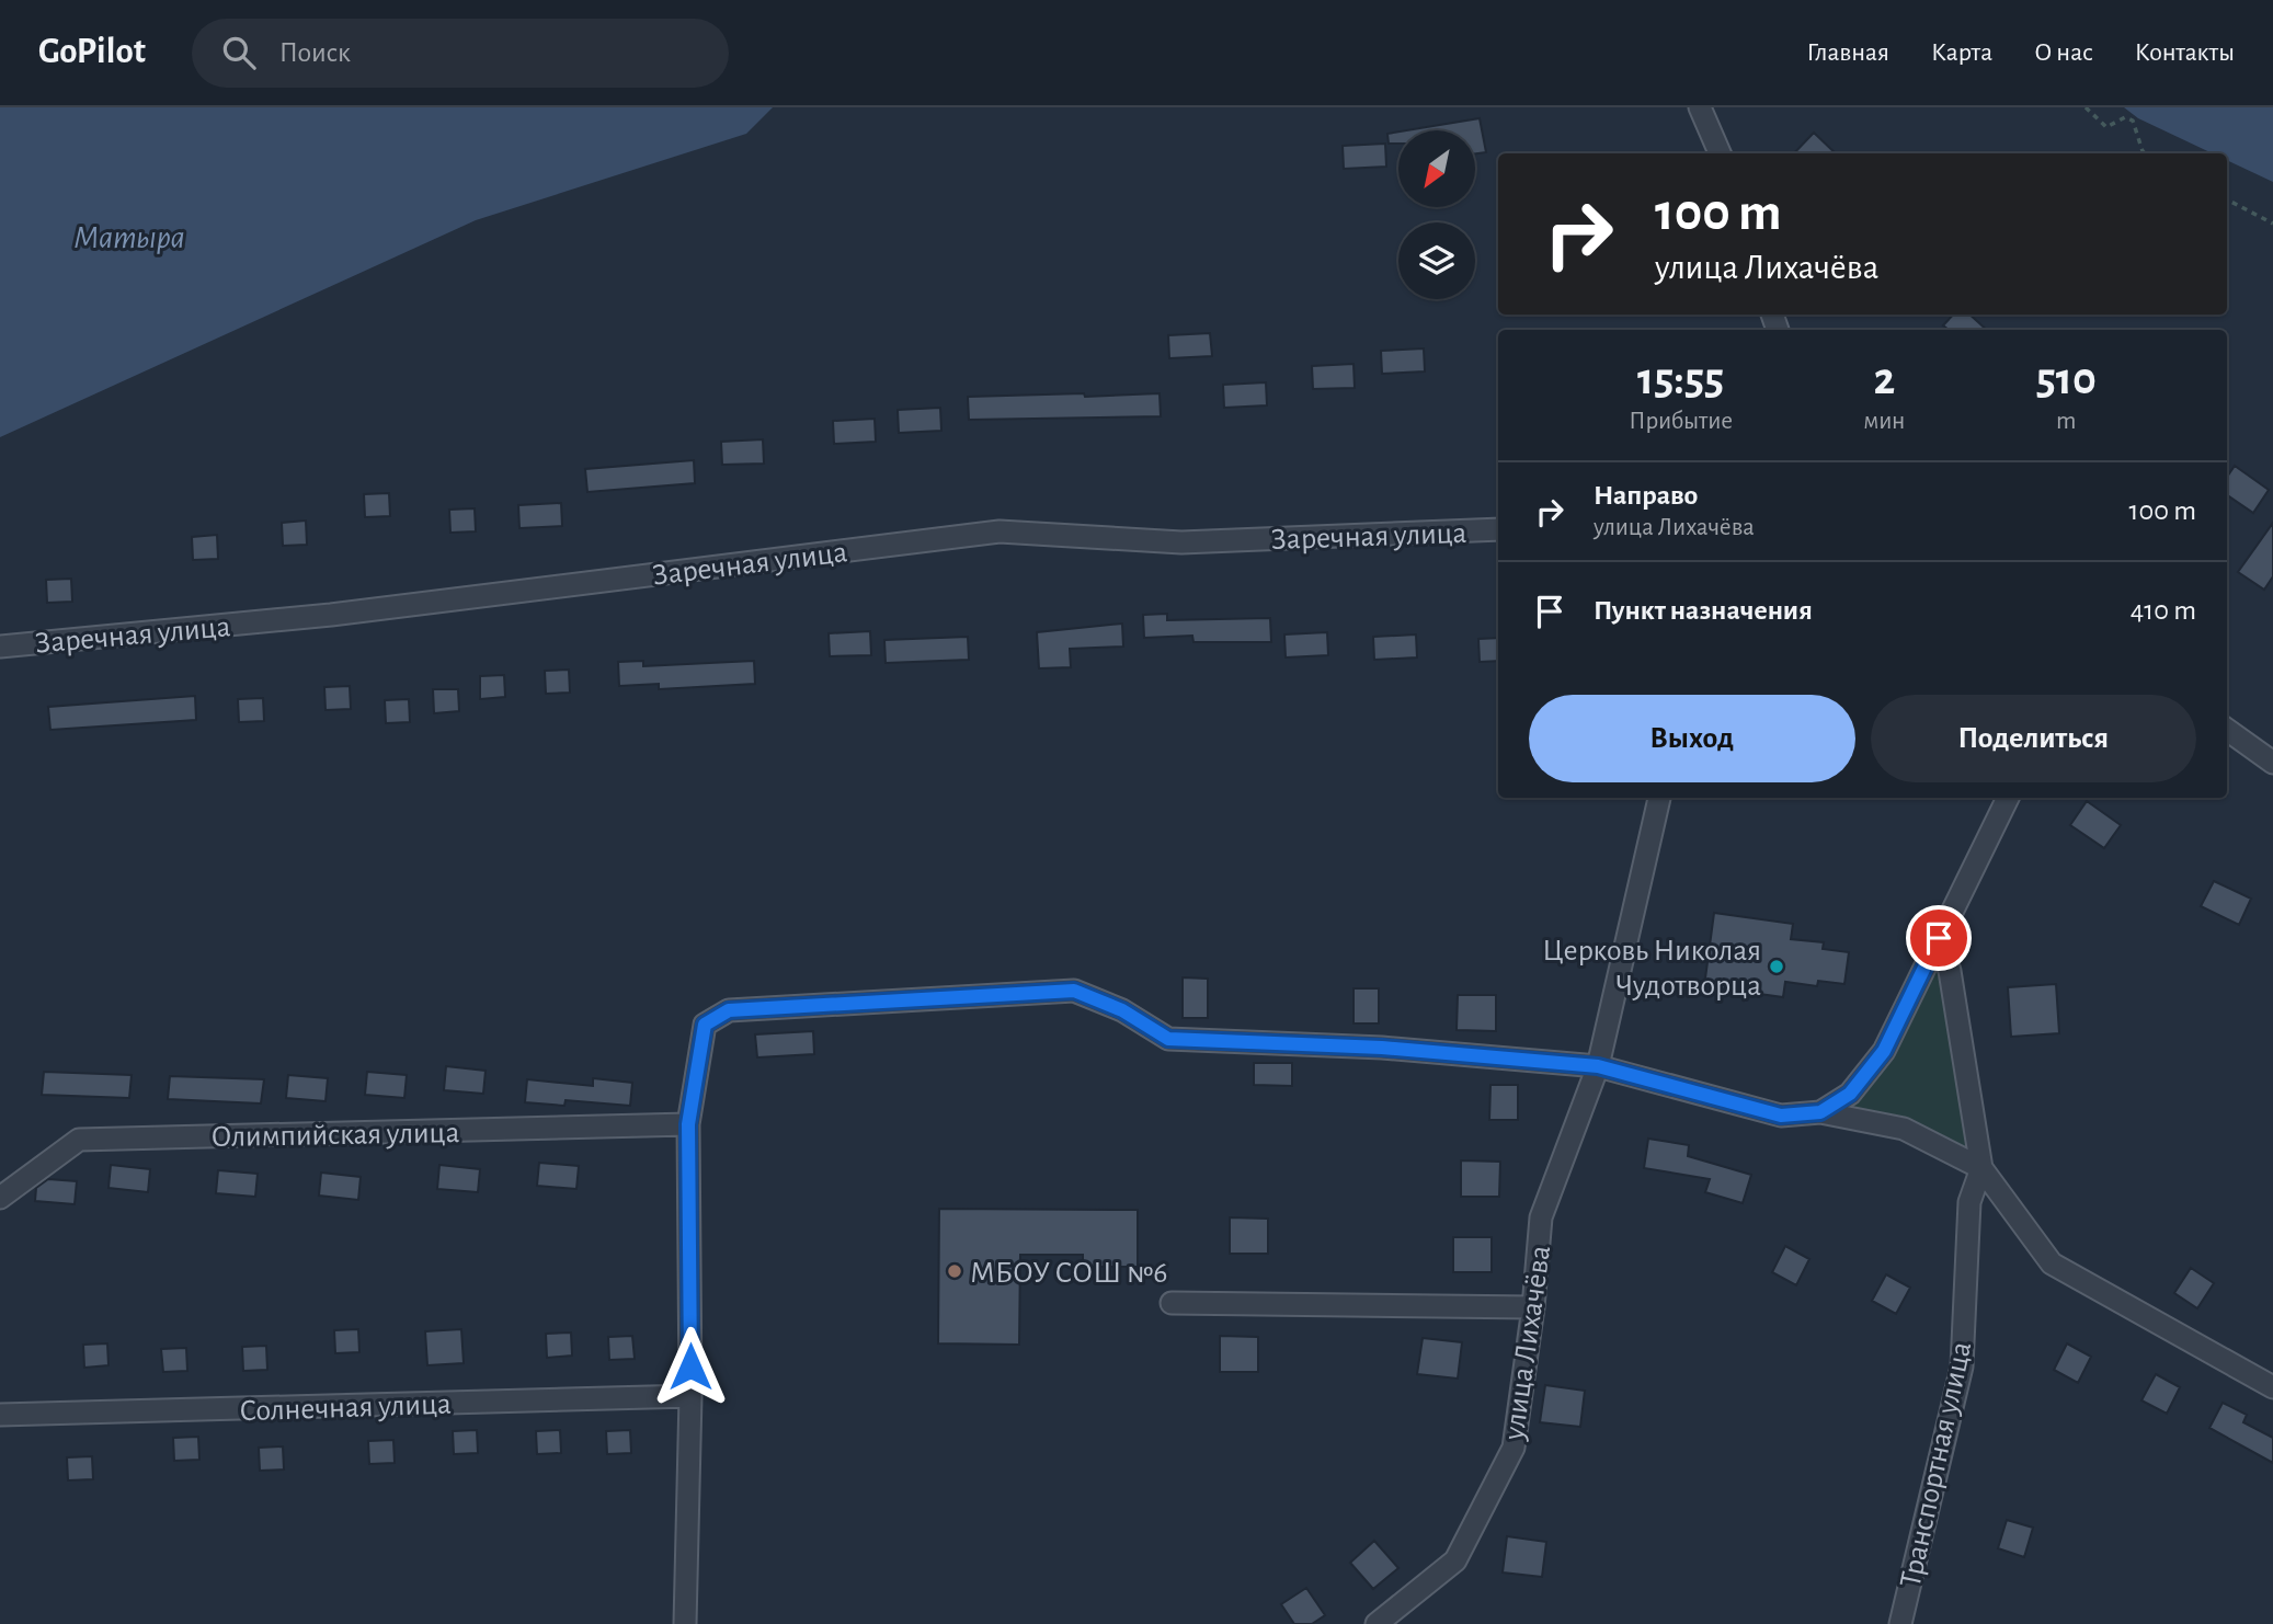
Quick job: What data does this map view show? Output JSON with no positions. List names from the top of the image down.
{
  "streets": {
    "street": [
      "Заречная улица",
      "Олимпийская улица",
      "улица Лихачёва",
      "Солнечная улица",
      "Транспортная улица"
    ]
  },
  "water": ["Матыра"],
  "places": ["Церковь Николая Чудотворца", "МБОУ СОШ №6"],
  "north": "bottom left",
  "page": {
    "header": "GoPilot",
    "search": "Поиск",
    "nav": [
      "Главная",
      "Карта",
      "О нас",
      "Контакты"
    ],
    "turn": ["100 m", "улица Лихачёва"],
    "eta": [
      "15:55",
      "Прибытие",
      "2",
      "мин",
      "510",
      "m"
    ],
    "list": [
      {
        "name": "Направо",
        "note": "улица Лихачёва",
        "value": "100 m"
      },
      {
        "name": "Пункт назначения",
        "value": "410 m"
      }
    ],
    "buttons": ["Выход", "Поделиться"]
  }
}
